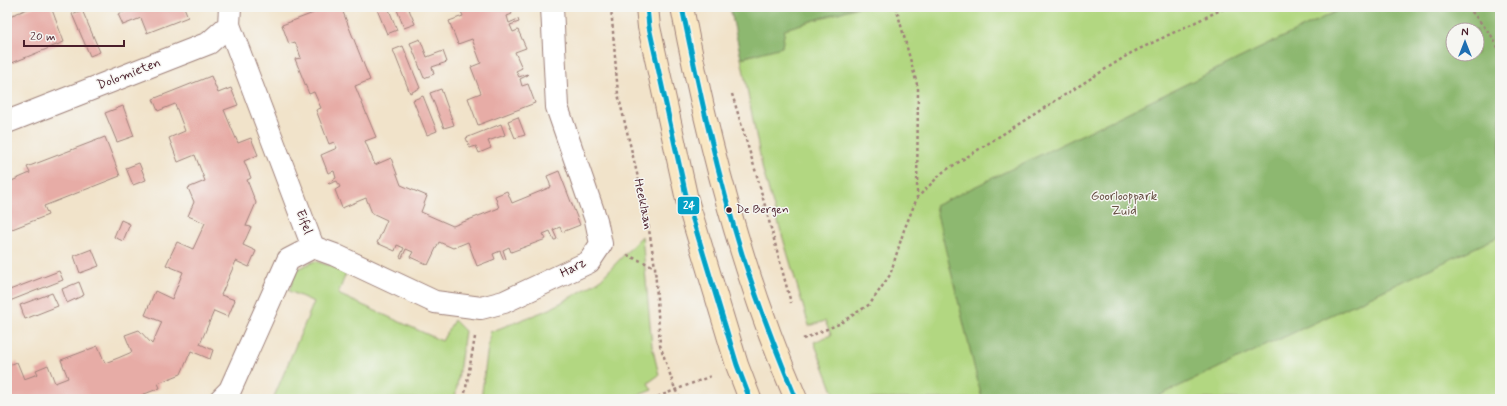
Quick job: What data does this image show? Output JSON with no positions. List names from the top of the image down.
{
  "streets": {
    "street": ["Dolomieten", "Eifel", "Harz"],
    "path": ["Heeklaan"]
  },
  "crossings": [
    ["Dolomieten", "Eifel"],
    ["Eifel", "Harz"]
  ],
  "parks": ["Goorlooppark Zuid"],
  "places": ["De Bergen"],
  "lines": ["transit line 24"],
  "scale_bar": "20 m",
  "north": "top"
}
